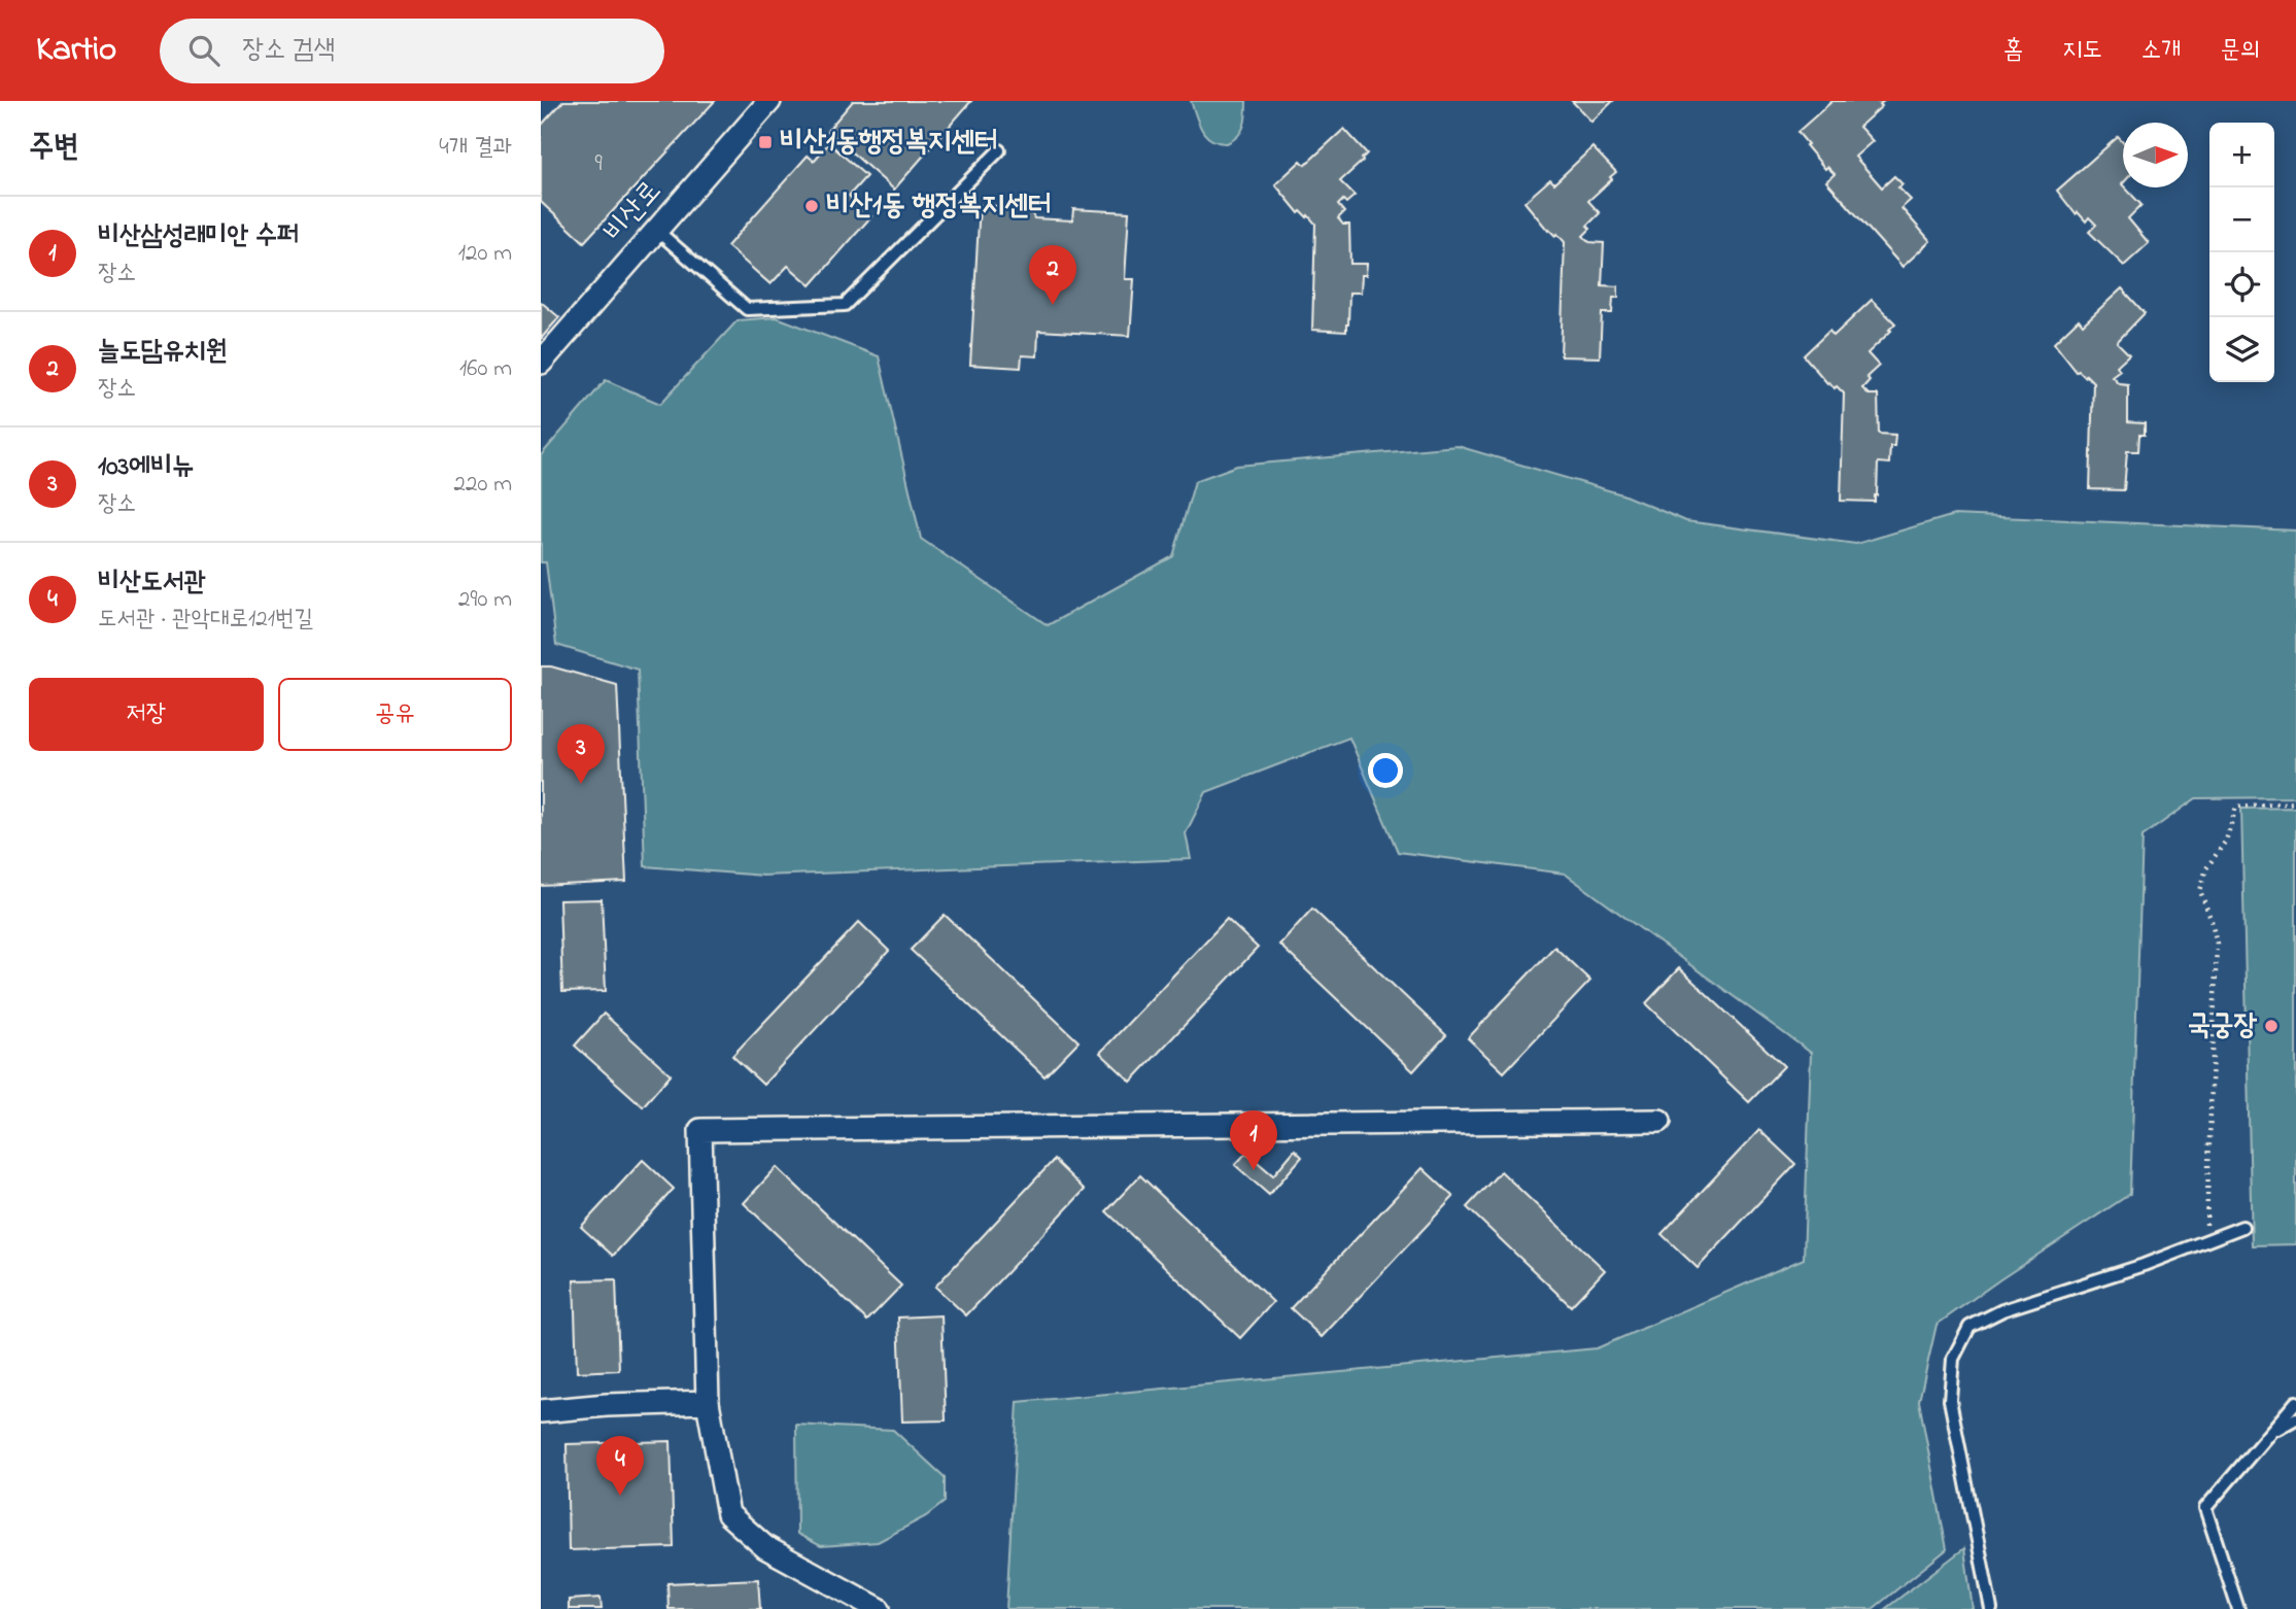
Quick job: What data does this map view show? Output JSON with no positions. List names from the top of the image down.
{
  "streets": {
    "street": ["비산로"]
  },
  "places": {
    "transit": ["비산1동행정복지센터"],
    "other": ["비산1동 행정복지센터", "국궁장"]
  },
  "house_numbers": ["9"],
  "north": "right",
  "page": {
    "header": "Kartio",
    "search": "장소 검색",
    "nav": [
      "홈",
      "지도",
      "소개",
      "문의"
    ],
    "heading": ["주변", "4개 결과"],
    "map_buttons": ["+", "−"],
    "list": [
      {
        "mark": "1",
        "name": "비산삼성래미안 수퍼",
        "note": "장소",
        "value": "120 m"
      },
      {
        "mark": "2",
        "name": "늘도담유치원",
        "note": "장소",
        "value": "160 m"
      },
      {
        "mark": "3",
        "name": "103에비뉴",
        "note": "장소",
        "value": "220 m"
      },
      {
        "mark": "4",
        "name": "비산도서관",
        "note": "도서관 · 관악대로121번길",
        "value": "290 m"
      }
    ],
    "pins": [
      "2",
      "3",
      "1",
      "4"
    ],
    "buttons": ["저장", "공유"]
  }
}
